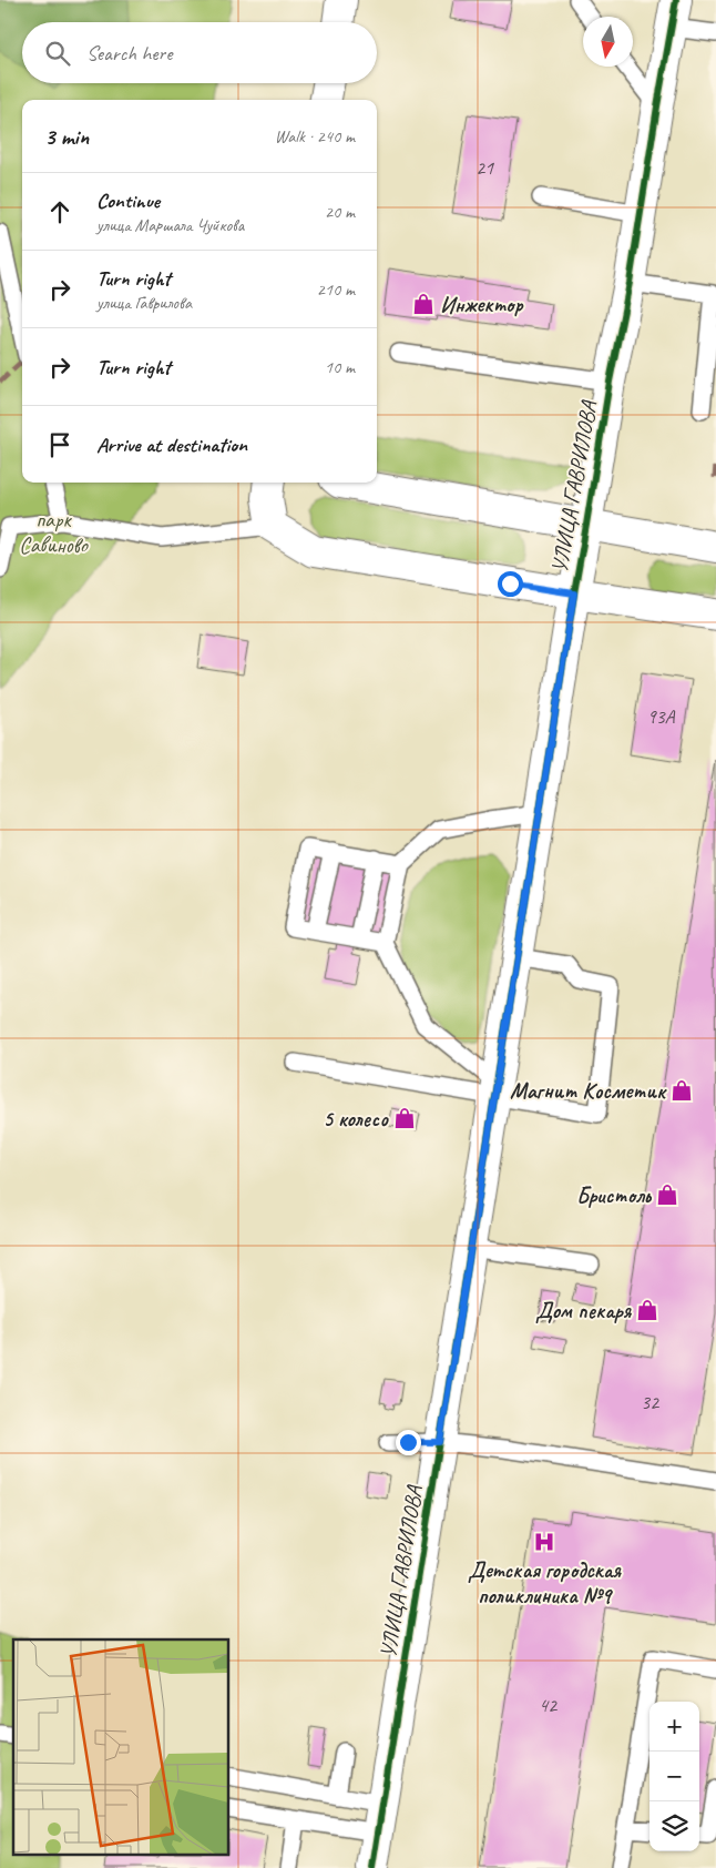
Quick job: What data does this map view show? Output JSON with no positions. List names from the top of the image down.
{
  "streets": {
    "street": ["УЛИЦА ГАВРИЛОВА"]
  },
  "parks": ["парк Савиново"],
  "places": {
    "shop": [
      "Инжектор",
      "Магнит Косметик",
      "5 колесо",
      "Бристоль",
      "Дом пекаря"
    ],
    "hospital": ["Детская городская поликлиника №9"]
  },
  "house_numbers": [
    "21",
    "93А",
    "32",
    "42"
  ],
  "north": "bottom",
  "page": {
    "search": "Search here",
    "heading": ["3 min", "Walk · 240 m"],
    "list": [
      ["Continue", "улица Маршала Чуйкова", "20 m"],
      ["Turn right", "улица Гаврилова", "210 m"],
      ["Turn right", "10 m"],
      "Arrive at destination"
    ],
    "map_buttons": ["+", "−"]
  }
}
